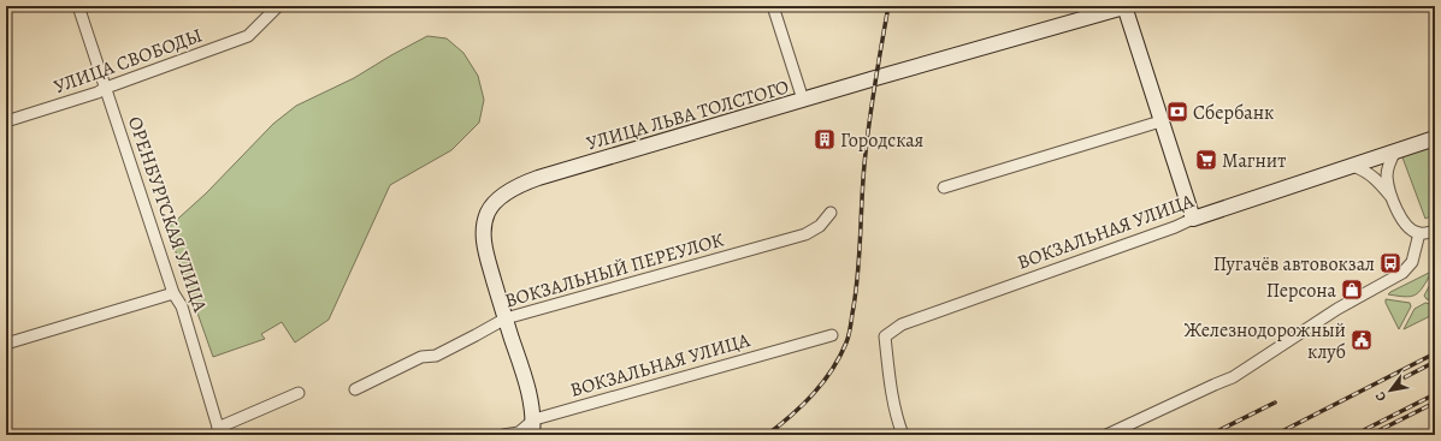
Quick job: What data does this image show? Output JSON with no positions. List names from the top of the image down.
{
  "streets": {
    "street": [
      "УЛИЦА СВОБОДЫ",
      "УЛИЦА ЛЬВА ТОЛСТОГО",
      "ОРЕНБУРГСКАЯ УЛИЦА",
      "ВОКЗАЛЬНАЯ УЛИЦА",
      "ВОКЗАЛЬНЫЙ ПЕРЕУЛОК"
    ]
  },
  "crossings": [
    ["УЛИЦА СВОБОДЫ", "ОРЕНБУРГСКАЯ УЛИЦА"],
    ["УЛИЦА ЛЬВА ТОЛСТОГО", "ВОКЗАЛЬНАЯ УЛИЦА"],
    ["УЛИЦА ЛЬВА ТОЛСТОГО", "ВОКЗАЛЬНЫЙ ПЕРЕУЛОК"]
  ],
  "places": {
    "bank": ["Сбербанк"],
    "building": ["Городская"],
    "supermarket": ["Магнит"],
    "bus stop": ["Пугачёв автовокзал"],
    "shop": ["Персона"],
    "public building": ["Железнодорожный клуб"]
  },
  "north": "bottom left"
}
